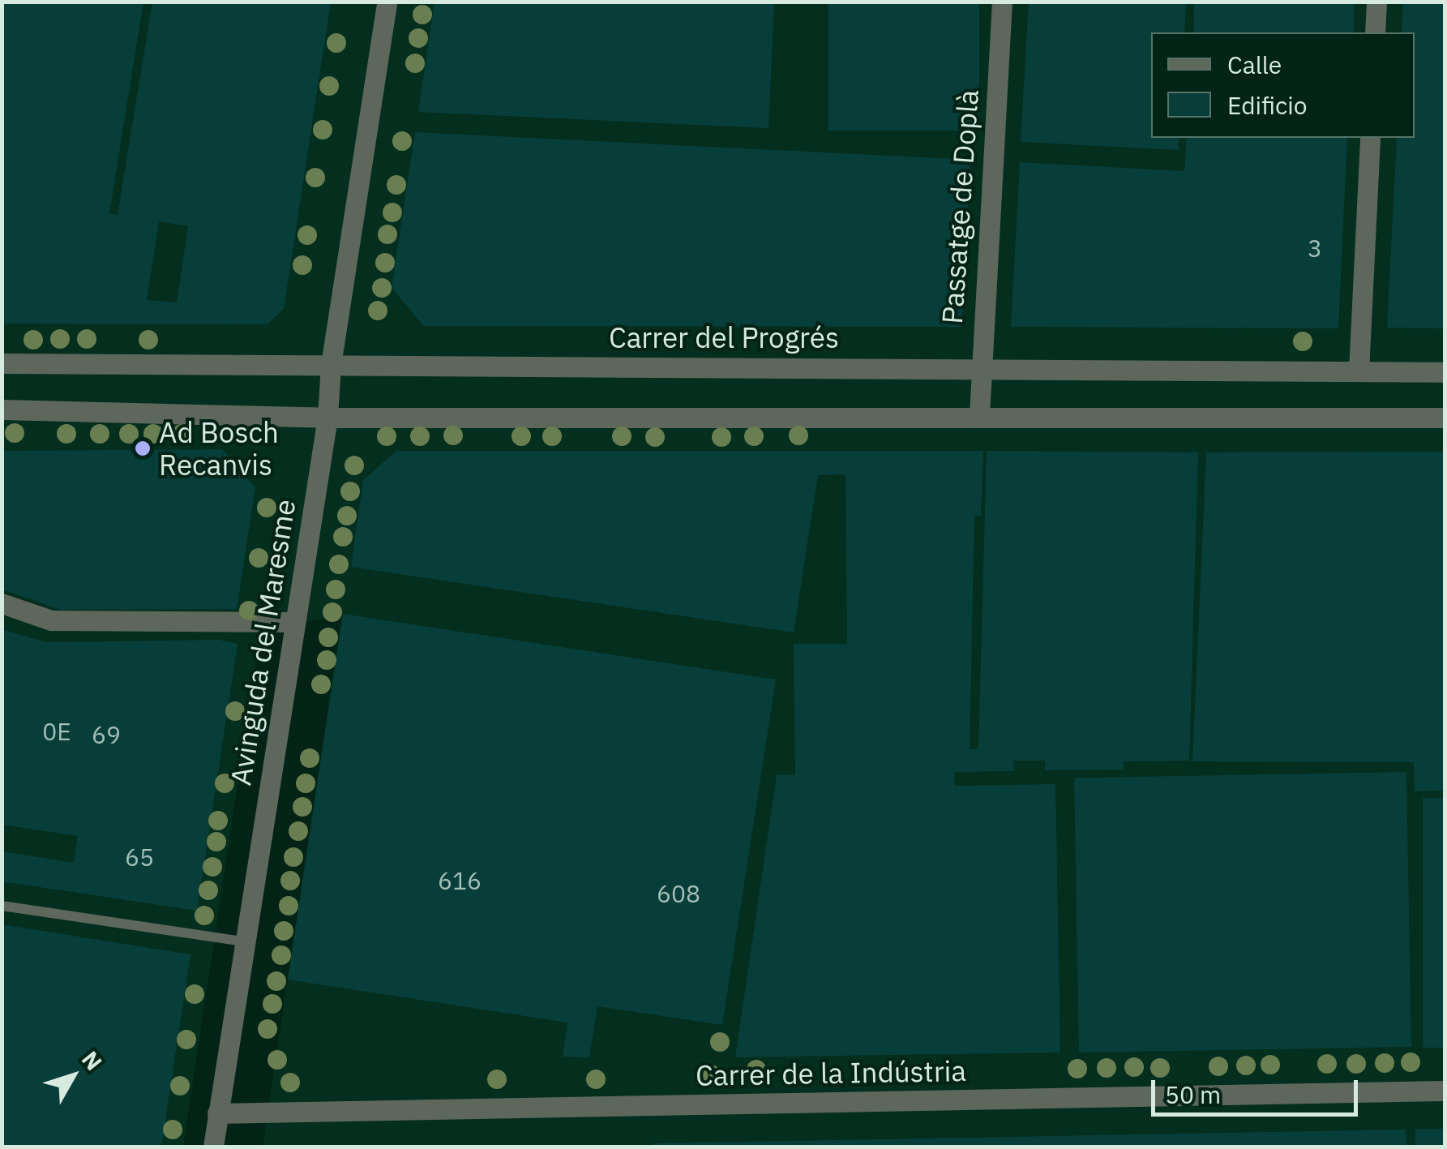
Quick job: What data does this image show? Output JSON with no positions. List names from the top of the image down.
{
  "streets": {
    "street": [
      "Passatge de Doplà",
      "Carrer del Progrés",
      "Avinguda del Maresme",
      "Carrer de la Indústria"
    ]
  },
  "crossings": [
    ["Passatge de Doplà", "Carrer del Progrés"],
    ["Carrer del Progrés", "Avinguda del Maresme"],
    ["Avinguda del Maresme", "Carrer de la Indústria"]
  ],
  "places": ["Ad Bosch Recanvis"],
  "house_numbers": [
    "3",
    "0E",
    "69",
    "65",
    "616",
    "608"
  ],
  "legend": ["Calle", "Edificio"],
  "scale_bar": "50 m",
  "north": "top right"
}
